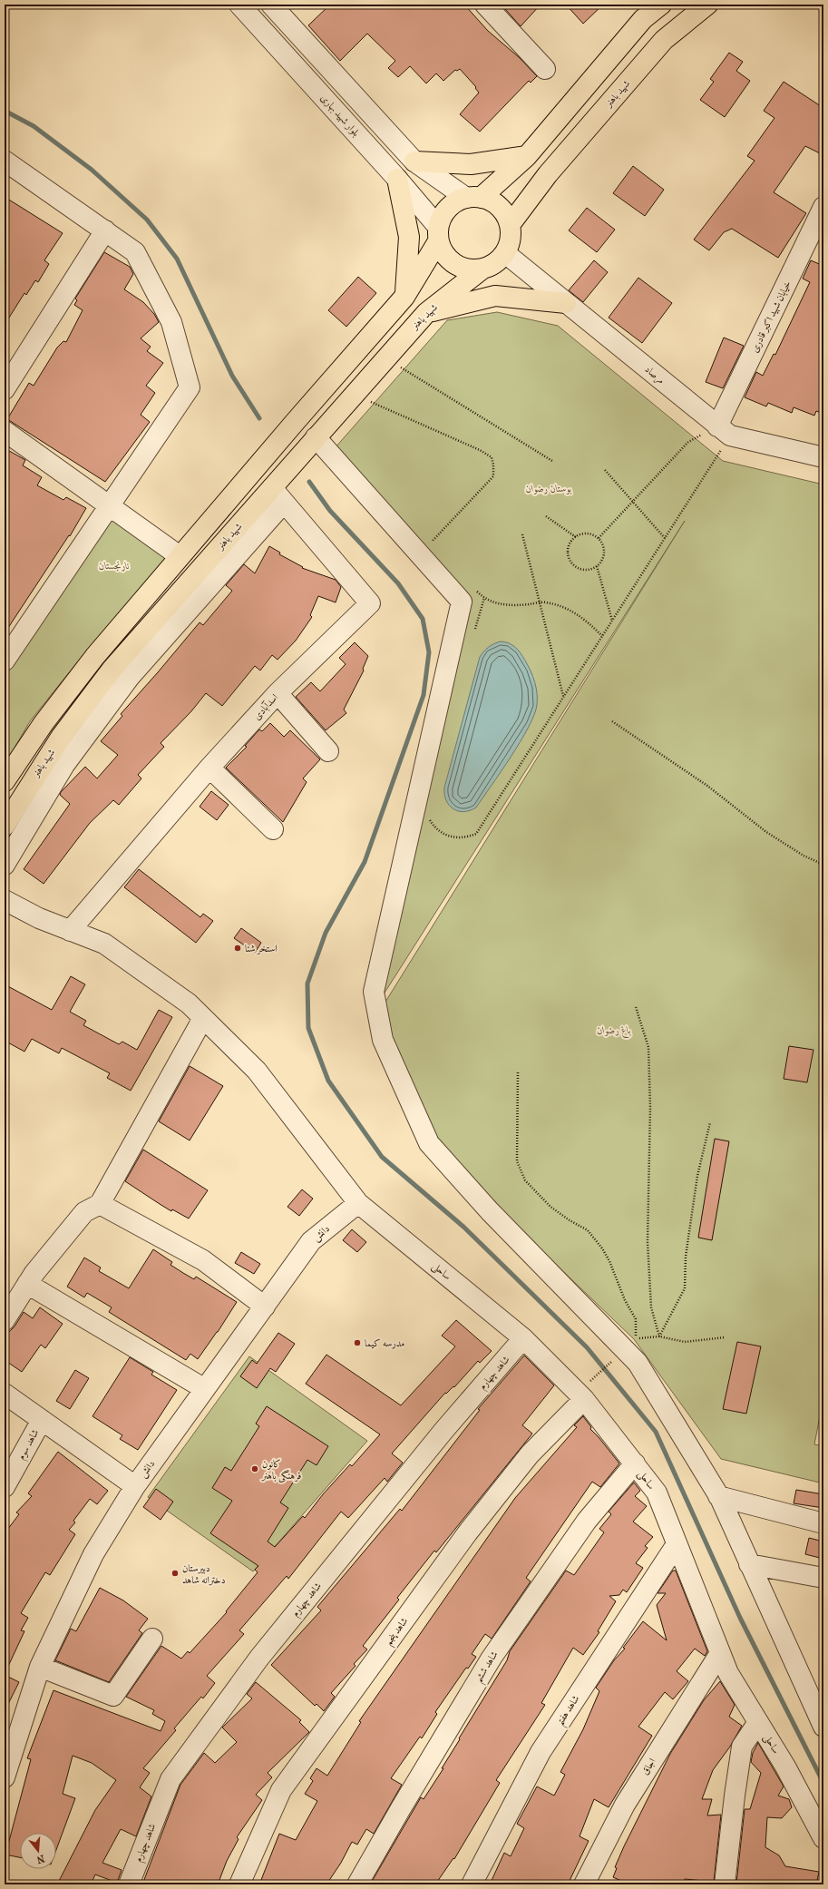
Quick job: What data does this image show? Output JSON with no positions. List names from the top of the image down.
{
  "streets": {
    "main road": ["شهید باهنر"],
    "street": [
      "بلوار شهید بهاری",
      "خیابان شهید اکبر قادری",
      "مرصاد",
      "اسدآبادی",
      "دانش",
      "ساحلی",
      "شاهد چهارم",
      "شاهد سوم",
      "شاهد پنجم",
      "شاهد ششم",
      "شاهد هفتم",
      "اجاق"
    ]
  },
  "crossings": [
    ["شهید باهنر", "بلوار شهید بهاری"],
    ["شهید باهنر", "مرصاد"],
    ["شهید باهنر", "اسدآبادی"],
    ["بلوار شهید بهاری", "مرصاد"],
    ["خیابان شهید اکبر قادری", "مرصاد"],
    ["اسدآبادی", "ساحلی"],
    ["دانش", "ساحلی"],
    ["ساحلی", "شاهد چهارم"],
    ["ساحلی", "شاهد پنجم"],
    ["ساحلی", "شاهد ششم"],
    ["ساحلی", "شاهد هفتم"],
    ["ساحلی", "اجاق"]
  ],
  "parks": ["بوستان رضوان", "نارنجستان", "باغ رضوان"],
  "places": [
    "استخر شنا",
    "مدرسه کیما",
    "کانون فرهنگی باهنر",
    "دبیرستان دخترانه شاهد"
  ],
  "north": "bottom"
}
